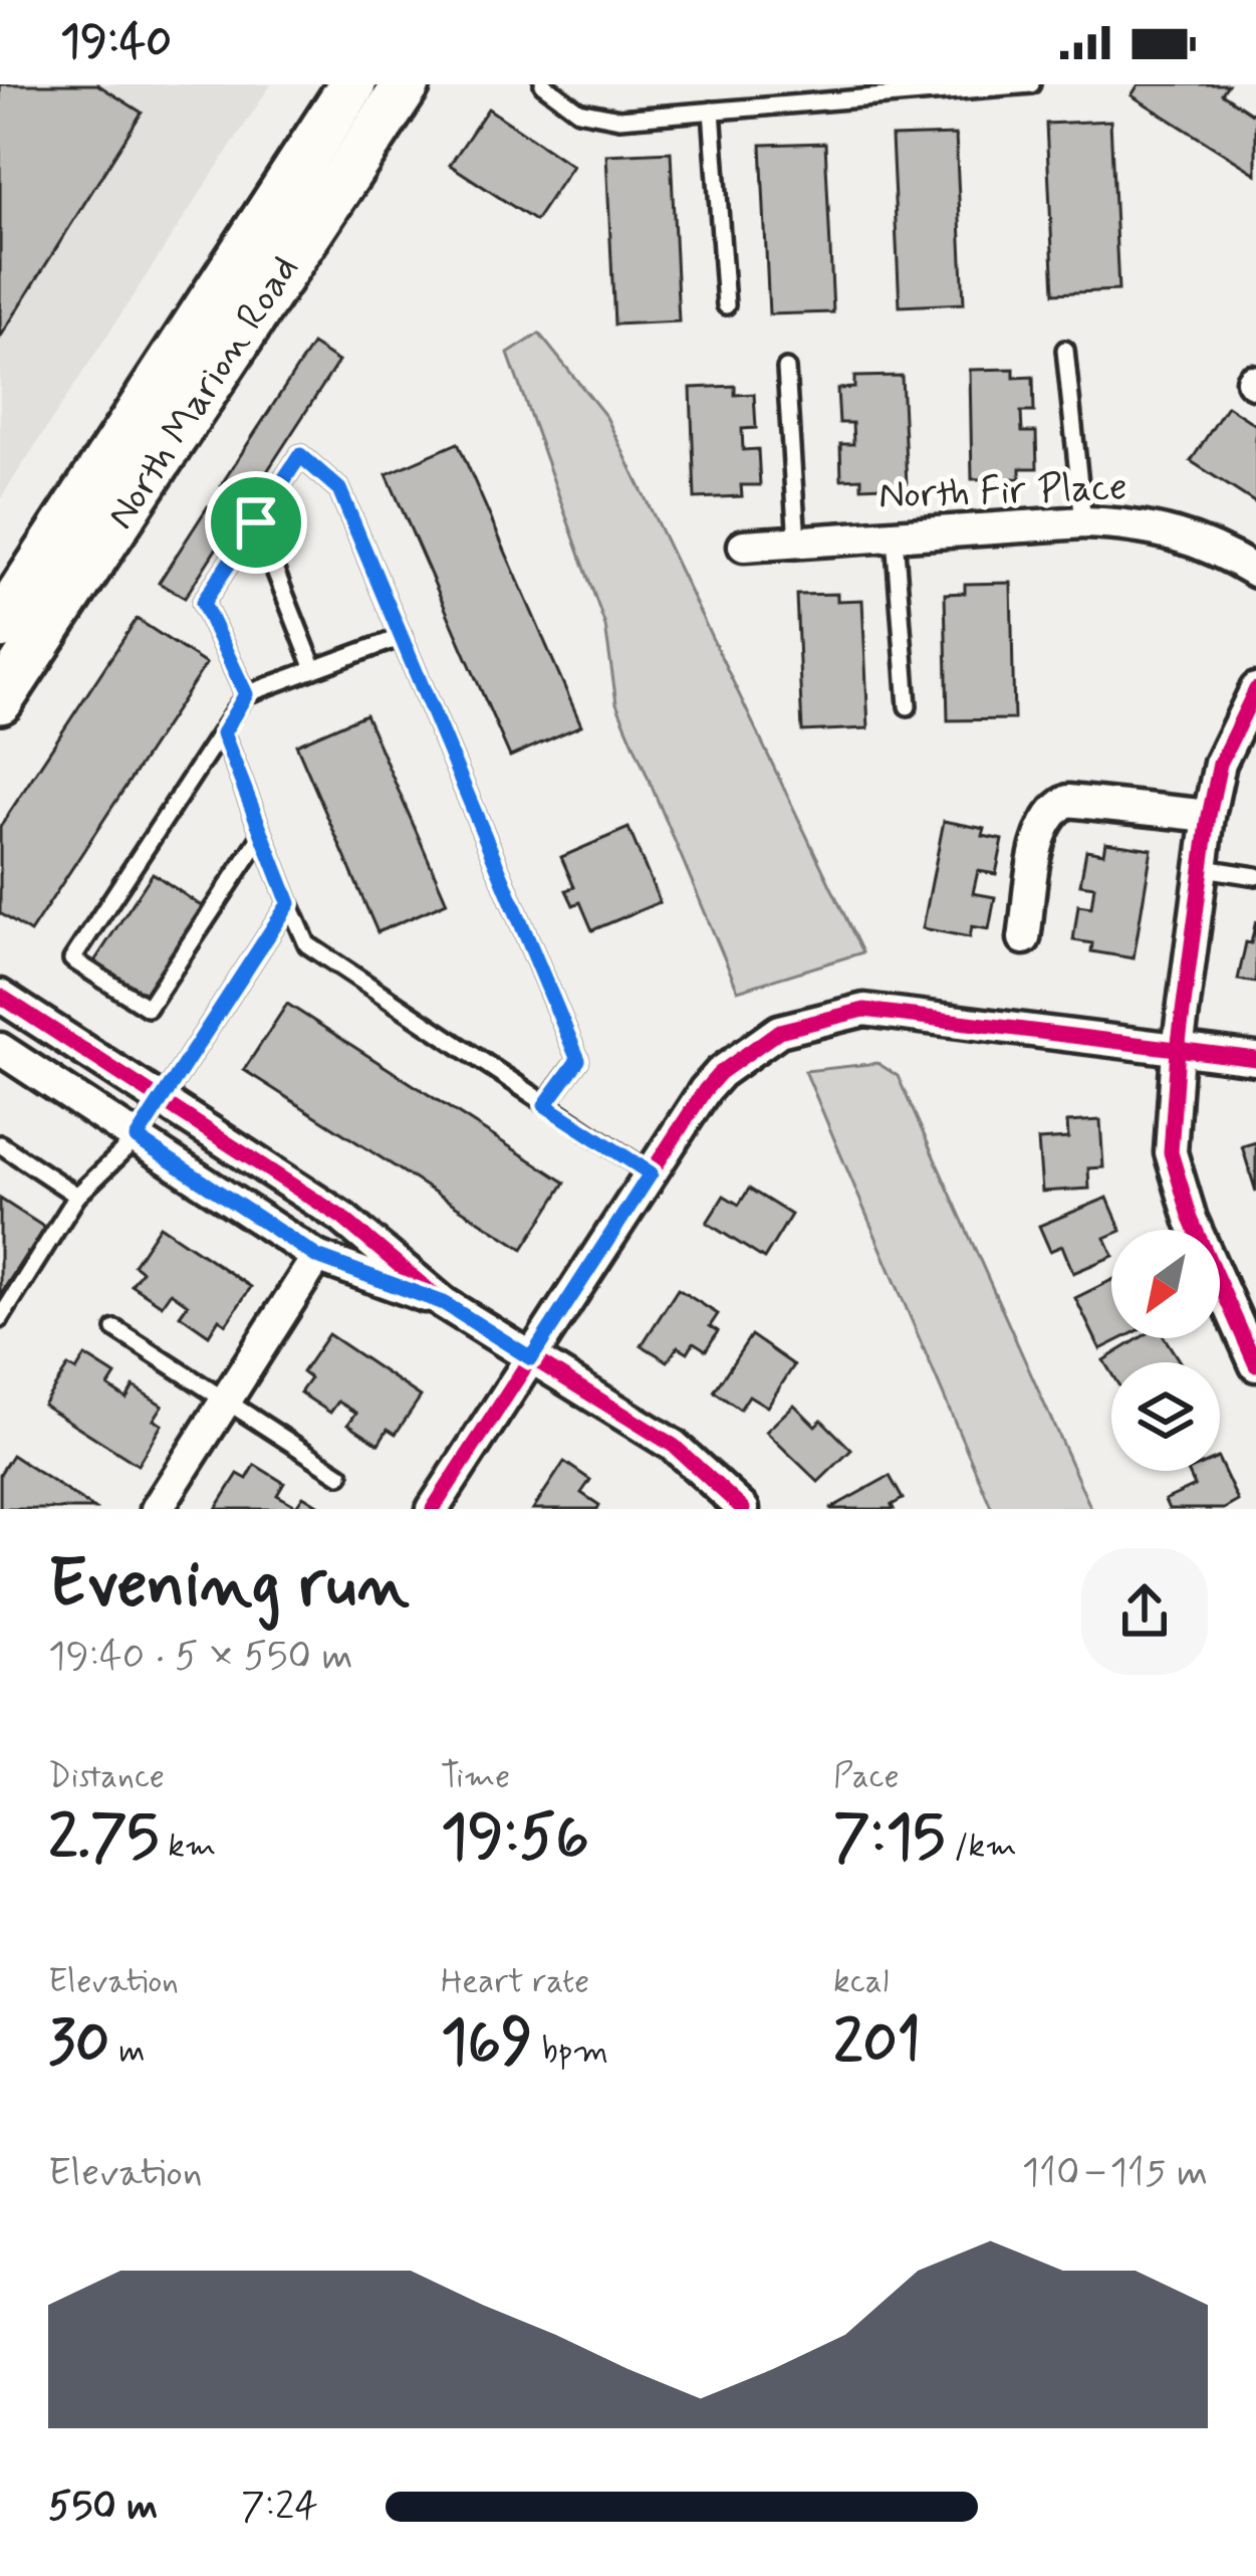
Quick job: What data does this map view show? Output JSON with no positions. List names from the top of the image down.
{
  "streets": {
    "main road": ["North Marion Road"],
    "street": ["North Fir Place"]
  },
  "north": "bottom left",
  "page": {
    "status": "19:40",
    "heading": ["Evening run", "19:40 · 5 × 550 m"],
    "stats": [
      ["Distance", "2.75 km"],
      ["Time", "19:56"],
      ["Pace", "7:15 /km"],
      ["Elevation", "30 m"],
      ["Heart rate", "169 bpm"],
      ["kcal", "201"]
    ],
    "chart": ["Elevation", "110–115 m"],
    "list": [
      {
        "name": "550 m",
        "note": "7:24"
      }
    ]
  }
}
